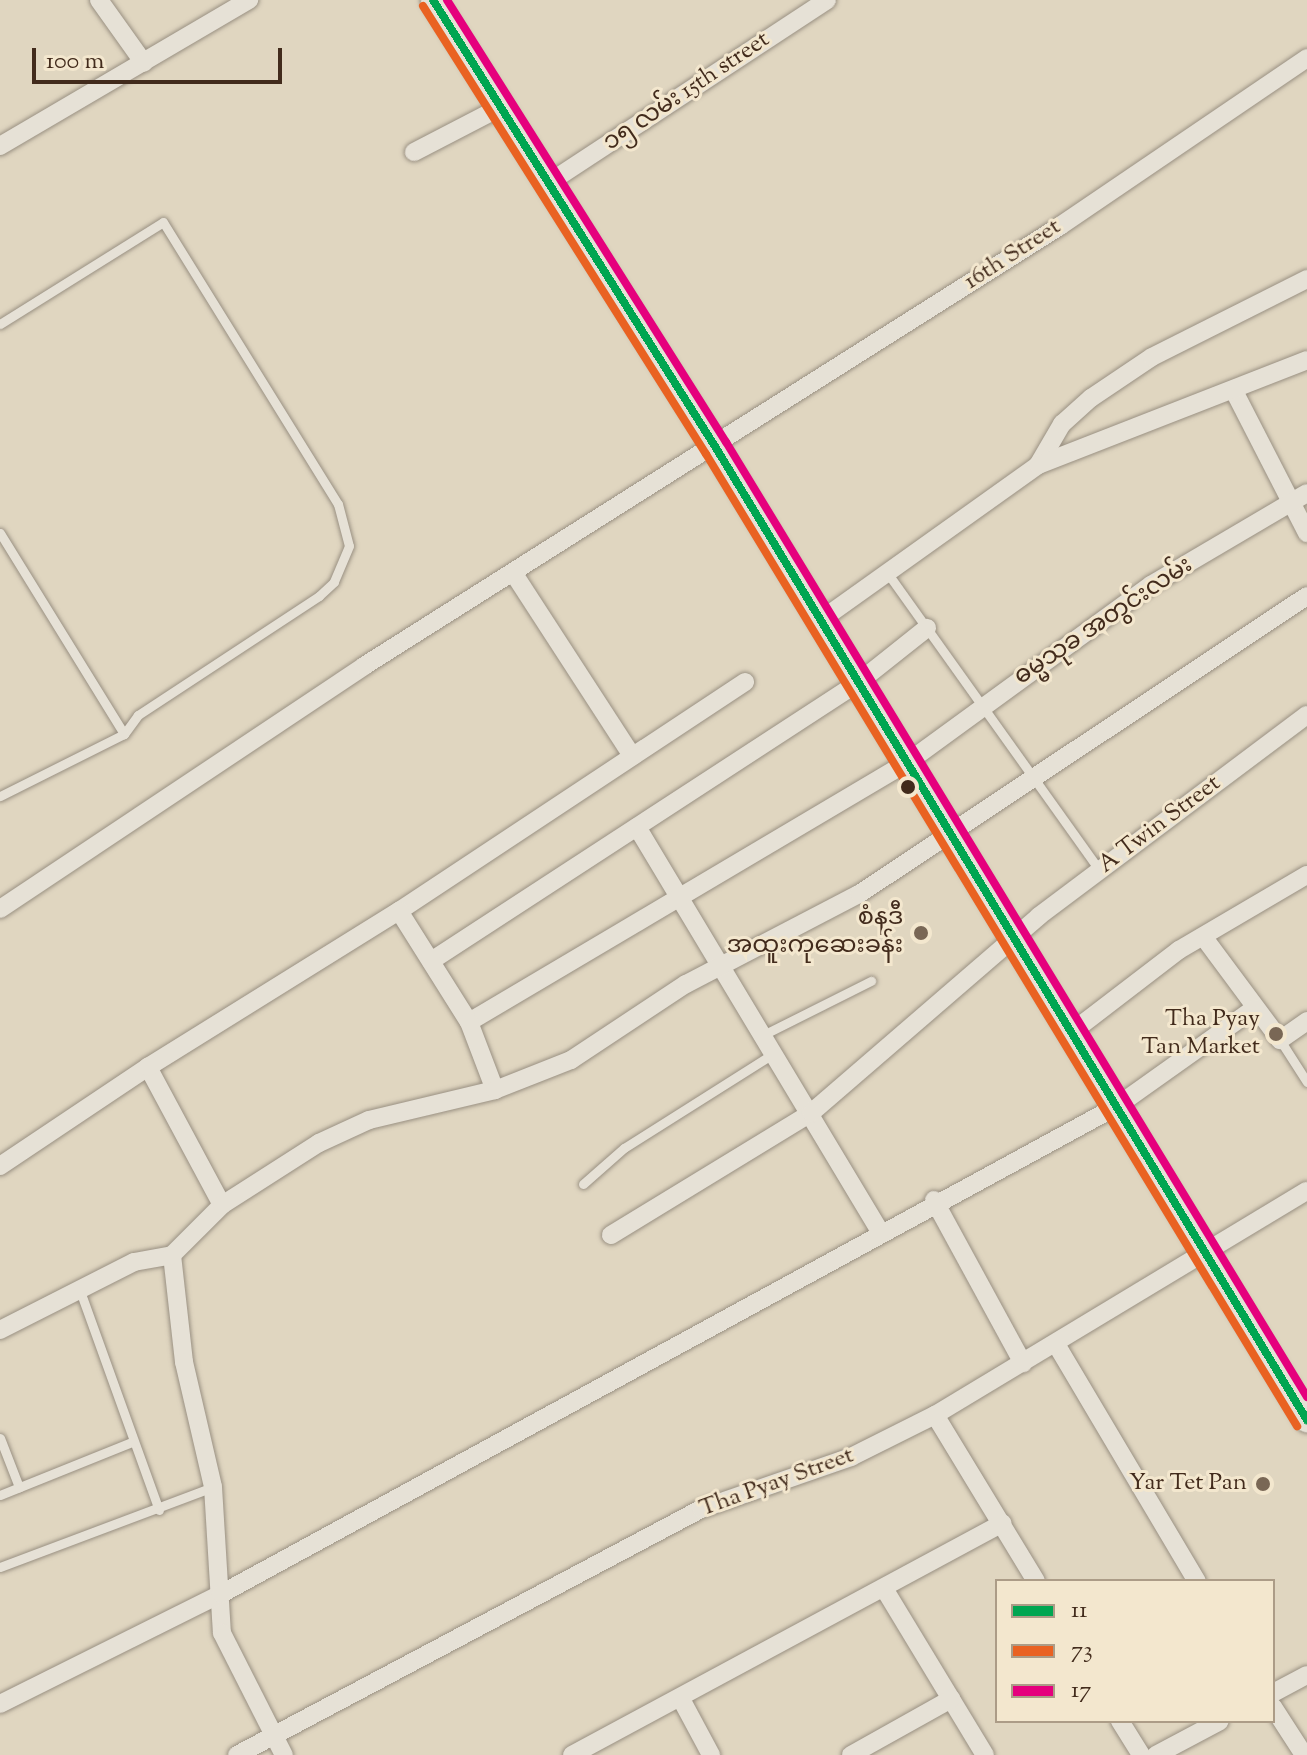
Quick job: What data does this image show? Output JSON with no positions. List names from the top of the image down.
{
  "streets": {
    "street": [
      "၁၅ လမ်း 15th street",
      "16th Street",
      "ဓမ္မသုခ အတွင်းလမ်း",
      "A Twin Street",
      "Tha Pyay Street"
    ]
  },
  "places": ["စံနဒီ အထူးကုဆေးခန်း", "Tha Pyay Tan Market", "Yar Tet Pan"],
  "lines": ["transit line 11", "transit line 17", "transit line 73"],
  "legend": ["11", "73", "17"],
  "scale_bar": "100 m"
}
